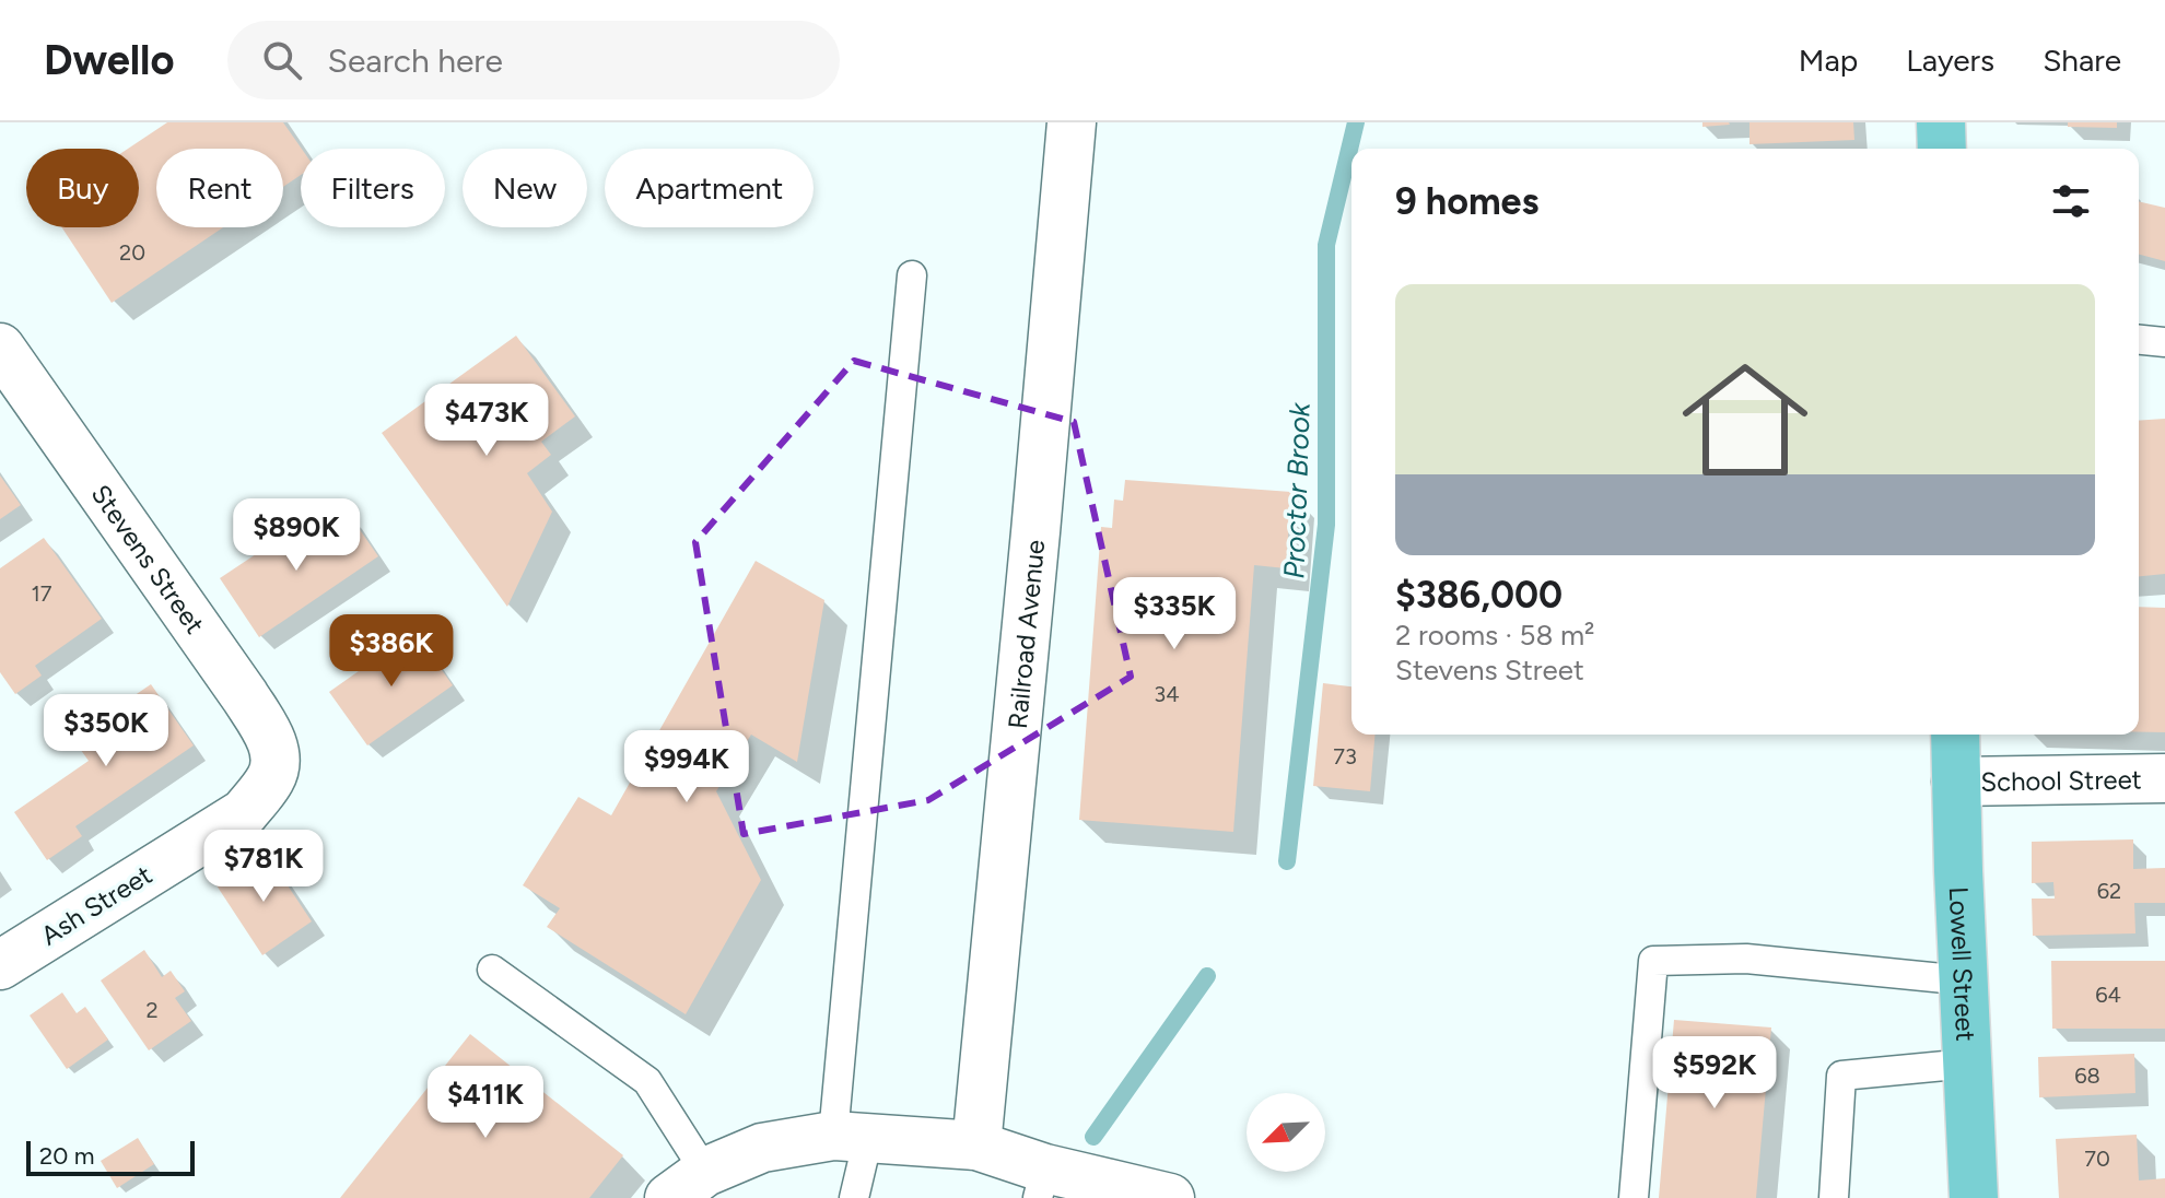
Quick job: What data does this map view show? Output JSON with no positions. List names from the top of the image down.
{
  "streets": {
    "main road": ["Lowell Street"],
    "street": [
      "Stevens Street",
      "Railroad Avenue",
      "School Street",
      "Ash Street"
    ]
  },
  "crossings": [
    ["Stevens Street", "Ash Street"],
    ["School Street", "Lowell Street"]
  ],
  "water": ["Proctor Brook"],
  "house_numbers": [
    "20",
    "17",
    "34",
    "73",
    "62",
    "64",
    "2",
    "68",
    "70"
  ],
  "scale_bar": "20 m",
  "north": "bottom left",
  "page": {
    "header": "Dwello",
    "search": "Search here",
    "nav": ["Map", "Layers", "Share"],
    "chip": [
      "Buy",
      "Rent",
      "Filters",
      "New",
      "Apartment"
    ],
    "heading": "9 homes",
    "list": [
      {
        "name": "$386,000",
        "note": "2 rooms · 58 m² · Stevens Street"
      }
    ],
    "price": [
      "$473K",
      "$890K",
      "$335K",
      "$386K",
      "$350K",
      "$994K",
      "$781K",
      "$592K",
      "$411K"
    ],
    "scale": "20 m"
  }
}
